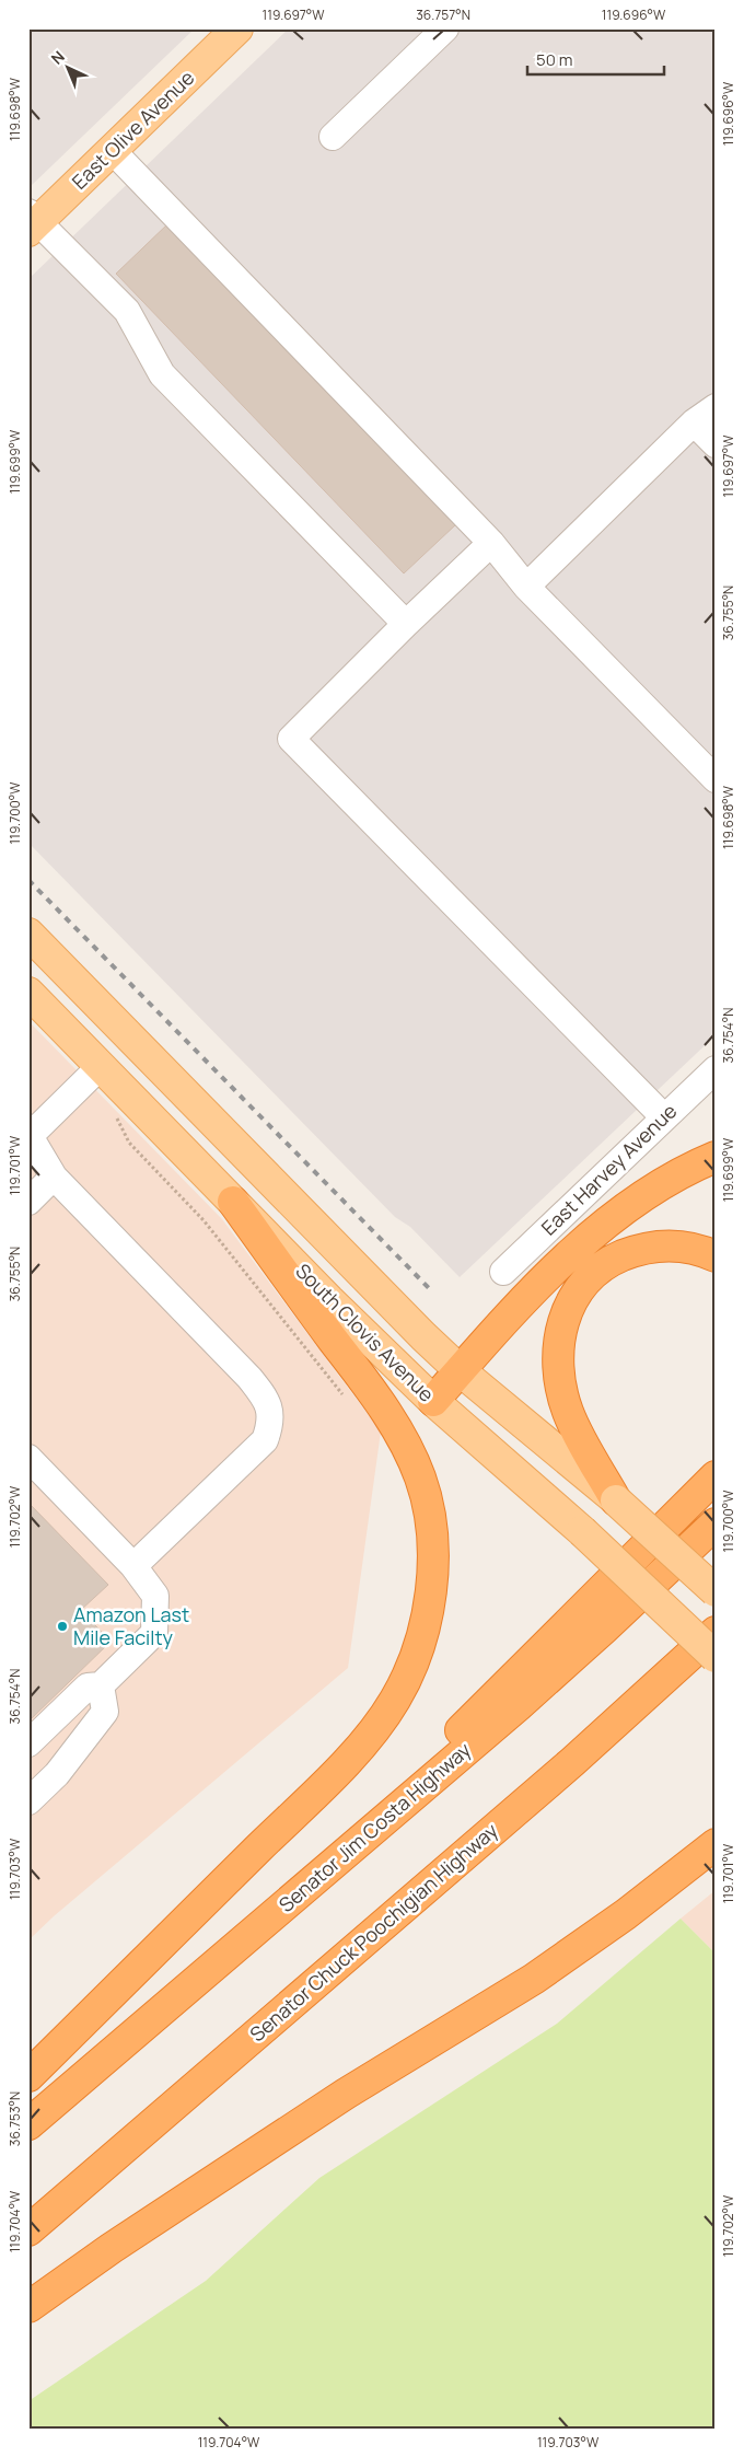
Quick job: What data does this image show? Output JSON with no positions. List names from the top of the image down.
{
  "streets": {
    "highway": ["Senator Jim Costa Highway", "Senator Chuck Poochigian Highway"],
    "main road": ["East Olive Avenue", "South Clovis Avenue"],
    "lane": ["East Harvey Avenue"]
  },
  "places": ["Amazon Last Mile Facilty"],
  "scale_bar": "50 m",
  "north": "top left",
  "coordinates": [
    "119.697°W",
    "36.757°N",
    "119.696°W",
    "119.698°W",
    "119.699°W",
    "36.755°N",
    "119.700°W",
    "36.754°N",
    "119.701°W",
    "119.702°W",
    "119.703°W",
    "36.753°N",
    "119.704°W"
  ]
}
